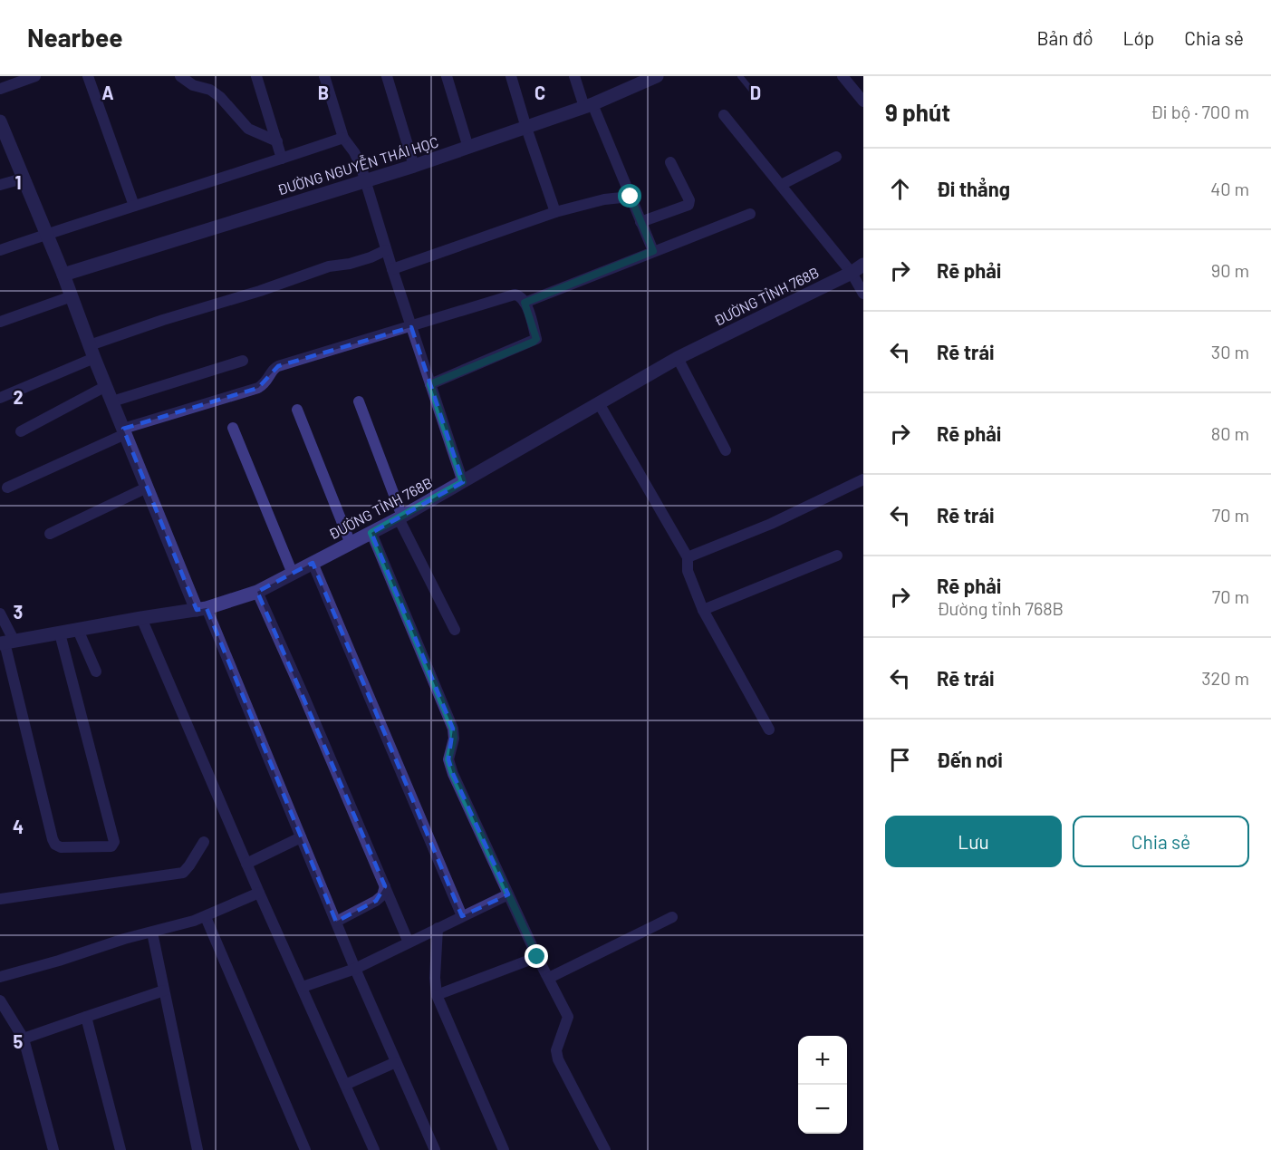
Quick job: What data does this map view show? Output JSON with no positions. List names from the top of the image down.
{
  "streets": {
    "street": ["ĐƯỜNG NGUYỄN THÁI HỌC", "ĐƯỜNG TỈNH 768B"]
  },
  "page": {
    "header": "Nearbee",
    "nav": ["Bản đồ", "Lớp", "Chia sẻ"],
    "heading": ["9 phút", "Đi bộ · 700 m"],
    "list": [
      ["Đi thẳng", "40 m"],
      ["Rẽ phải", "90 m"],
      ["Rẽ trái", "30 m"],
      ["Rẽ phải", "80 m"],
      ["Rẽ trái", "70 m"],
      ["Rẽ phải", "Đường tỉnh 768B", "70 m"],
      ["Rẽ trái", "320 m"],
      "Đến nơi"
    ],
    "buttons": ["Lưu", "Chia sẻ"],
    "map_buttons": ["+", "−"]
  },
  "grid": {
    "columns": [
      "A",
      "B",
      "C",
      "D"
    ],
    "rows": [
      "1",
      "2",
      "3",
      "4",
      "5"
    ]
  }
}
